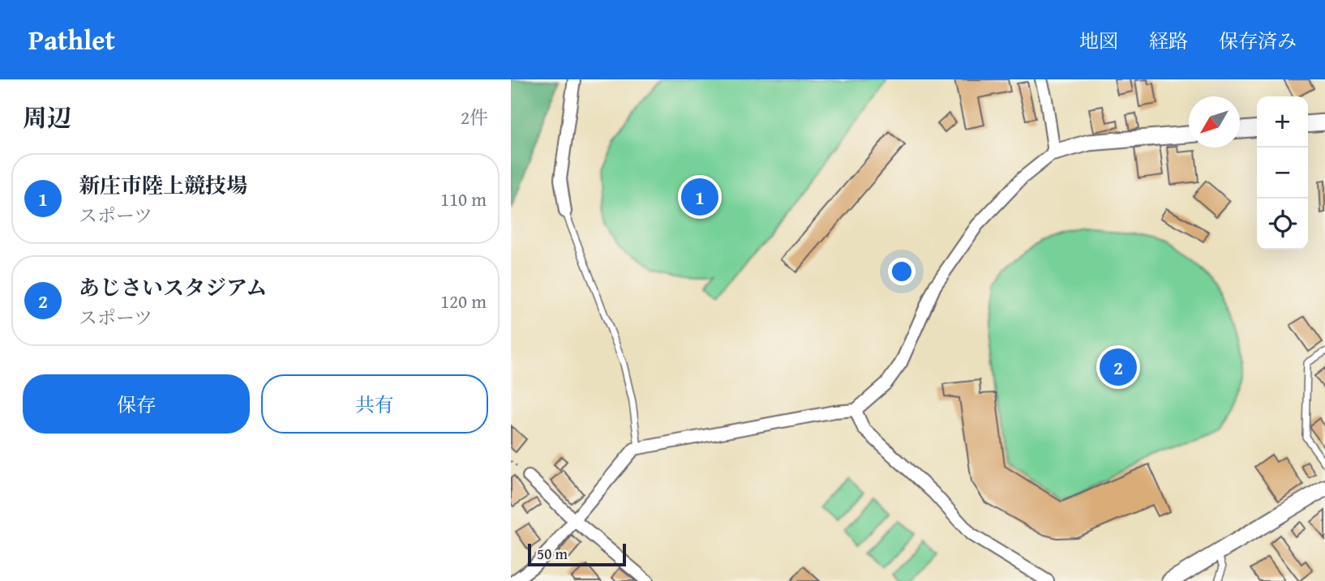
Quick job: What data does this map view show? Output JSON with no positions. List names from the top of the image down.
{
  "scale_bar": "50 m",
  "north": "bottom left",
  "page": {
    "header": "Pathlet",
    "nav": ["地図", "経路", "保存済み"],
    "heading": ["周辺", "2件"],
    "map_buttons": ["+", "−"],
    "list": [
      {
        "mark": "1",
        "name": "新庄市陸上競技場",
        "note": "スポーツ",
        "value": "110 m"
      },
      {
        "mark": "2",
        "name": "あじさいスタジアム",
        "note": "スポーツ",
        "value": "120 m"
      }
    ],
    "pins": ["1", "2"],
    "buttons": ["保存", "共有"],
    "scale": "50 m"
  }
}
